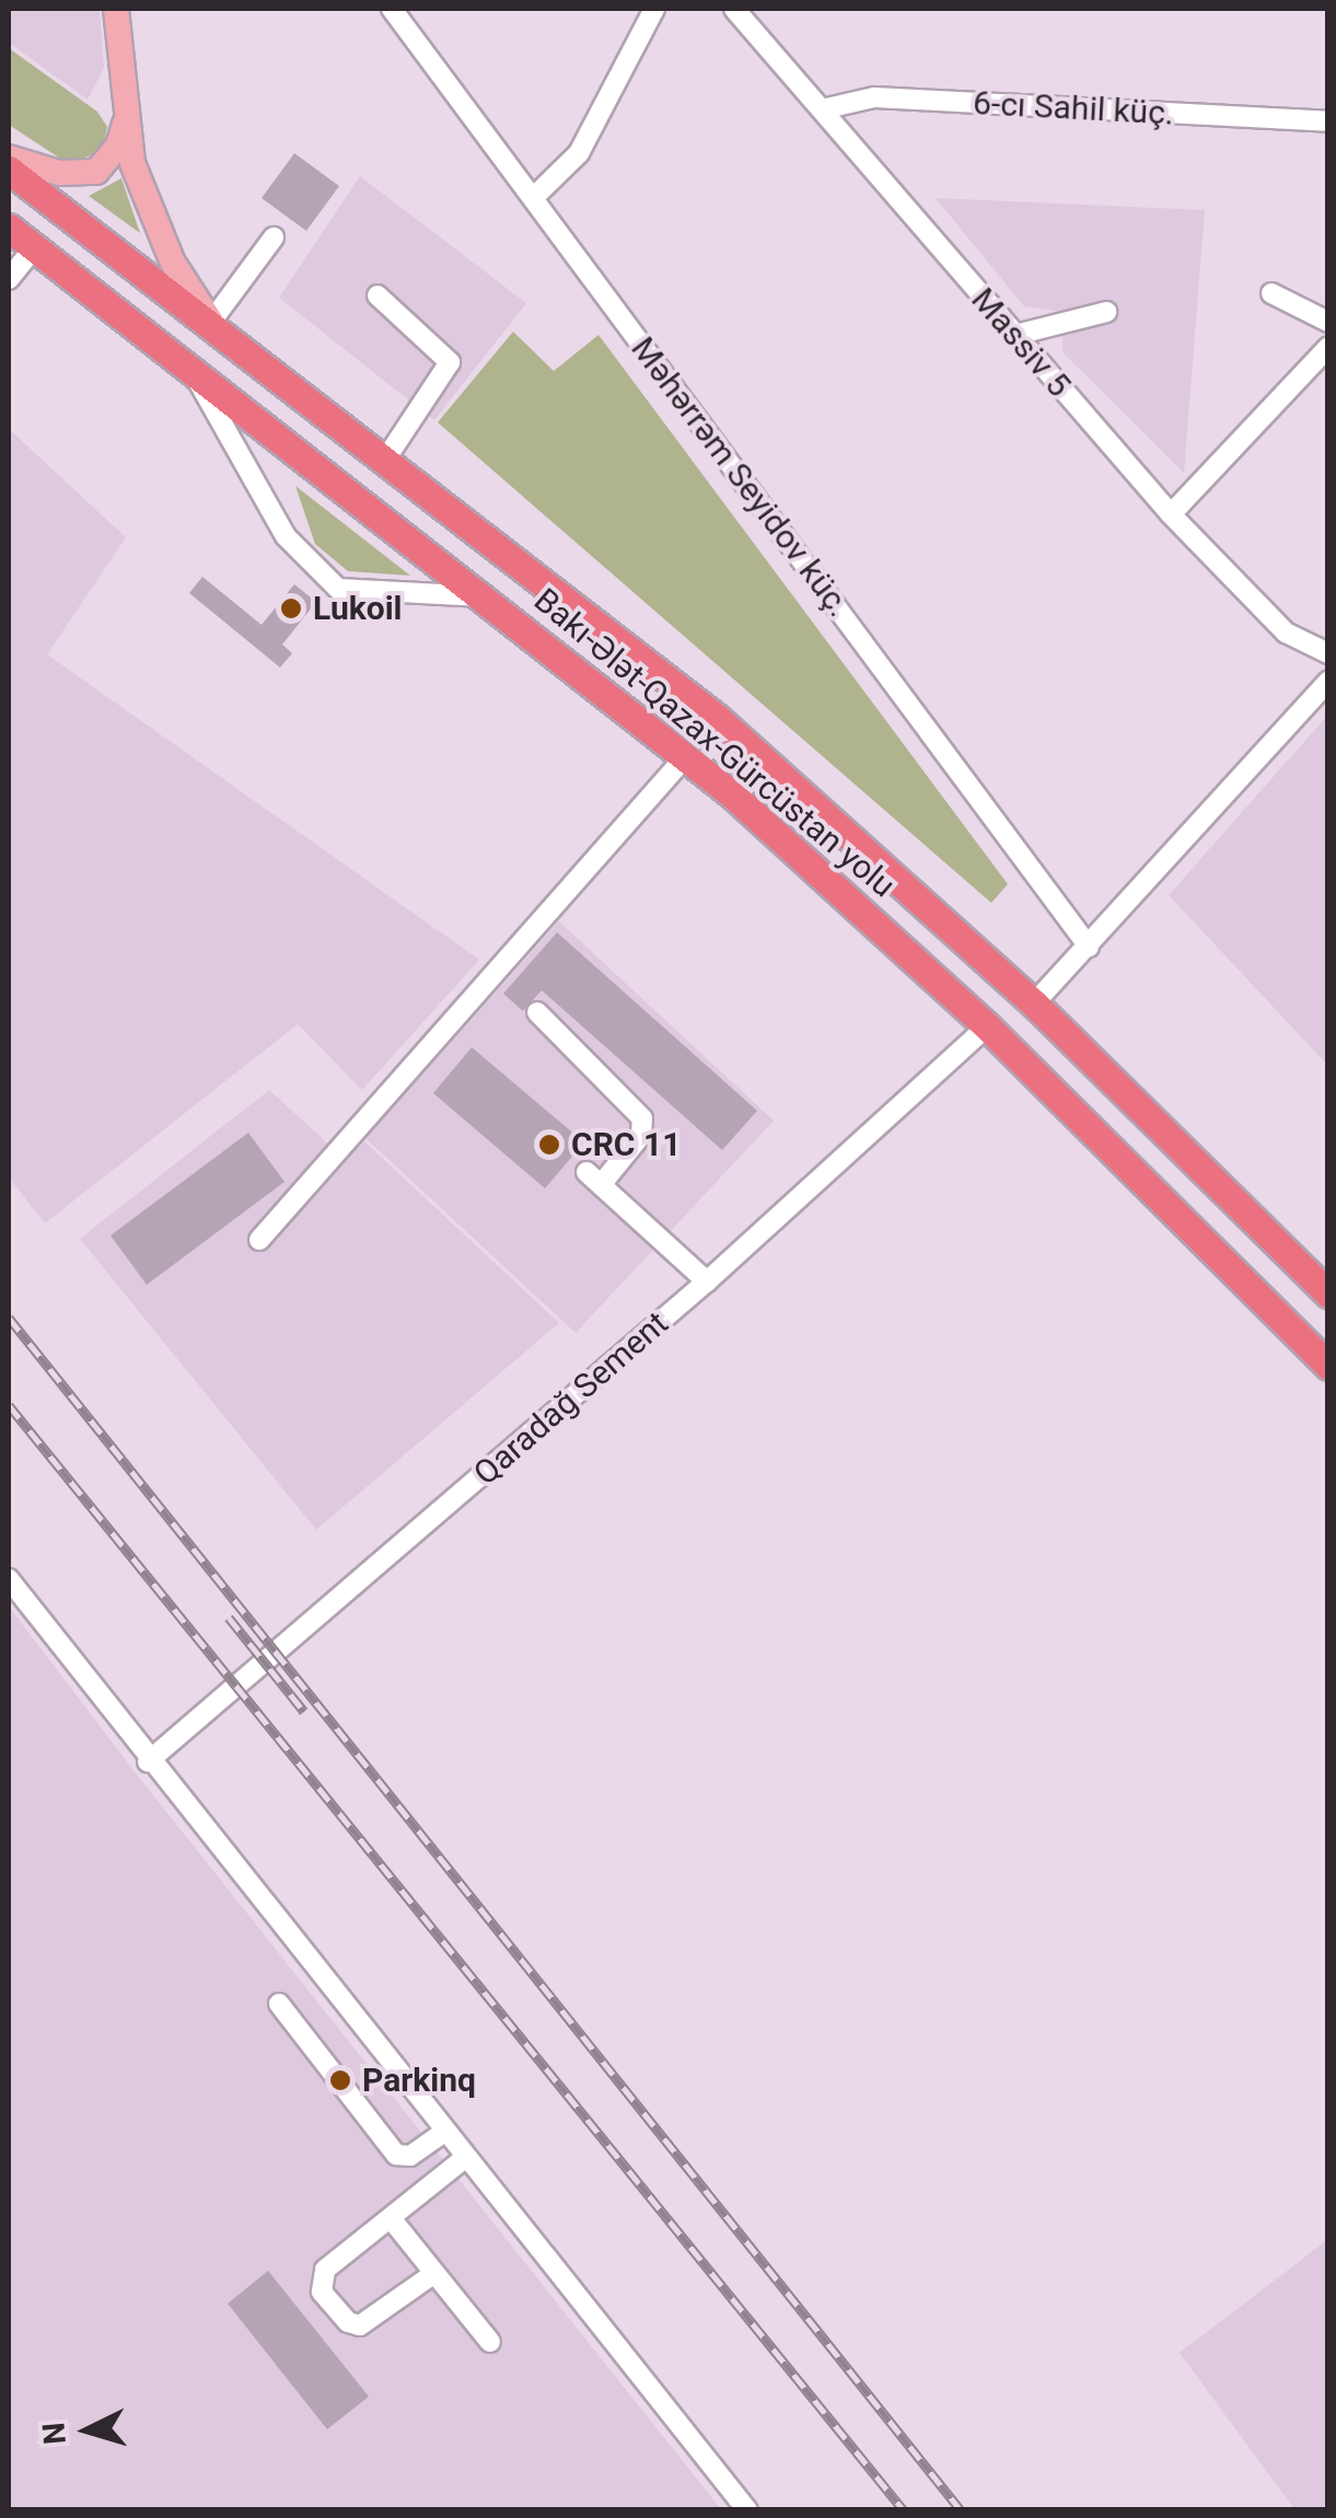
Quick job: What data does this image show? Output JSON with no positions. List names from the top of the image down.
{
  "streets": {
    "highway": ["Bakı-Ələt-Qazax-Gürcüstan yolu"],
    "street": [
      "6-cı Sahil küç.",
      "Massiv 5",
      "Məhərrəm Seyidov küç.",
      "Qaradağ Sement"
    ]
  },
  "crossings": [
    ["6-cı Sahil küç.", "Massiv 5"],
    ["Bakı-Ələt-Qazax-Gürcüstan yolu", "Qaradağ Sement"]
  ],
  "places": ["Lukoil", "CRC 11", "Parkinq"],
  "north": "left"
}
